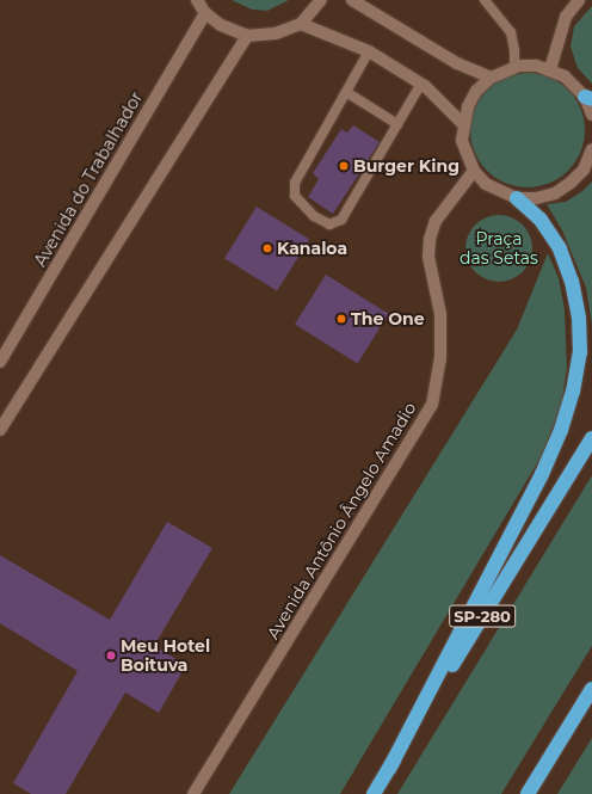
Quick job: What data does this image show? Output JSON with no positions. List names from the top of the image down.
{
  "streets": {
    "highway": ["SP-280"],
    "street": ["Avenida do Trabalhador", "Avenida Antônio Ângelo Amadio"]
  },
  "parks": ["Praça das Setas"],
  "places": [
    "Burger King",
    "Kanaloa",
    "The One",
    "Meu Hotel Boituva"
  ]
}
